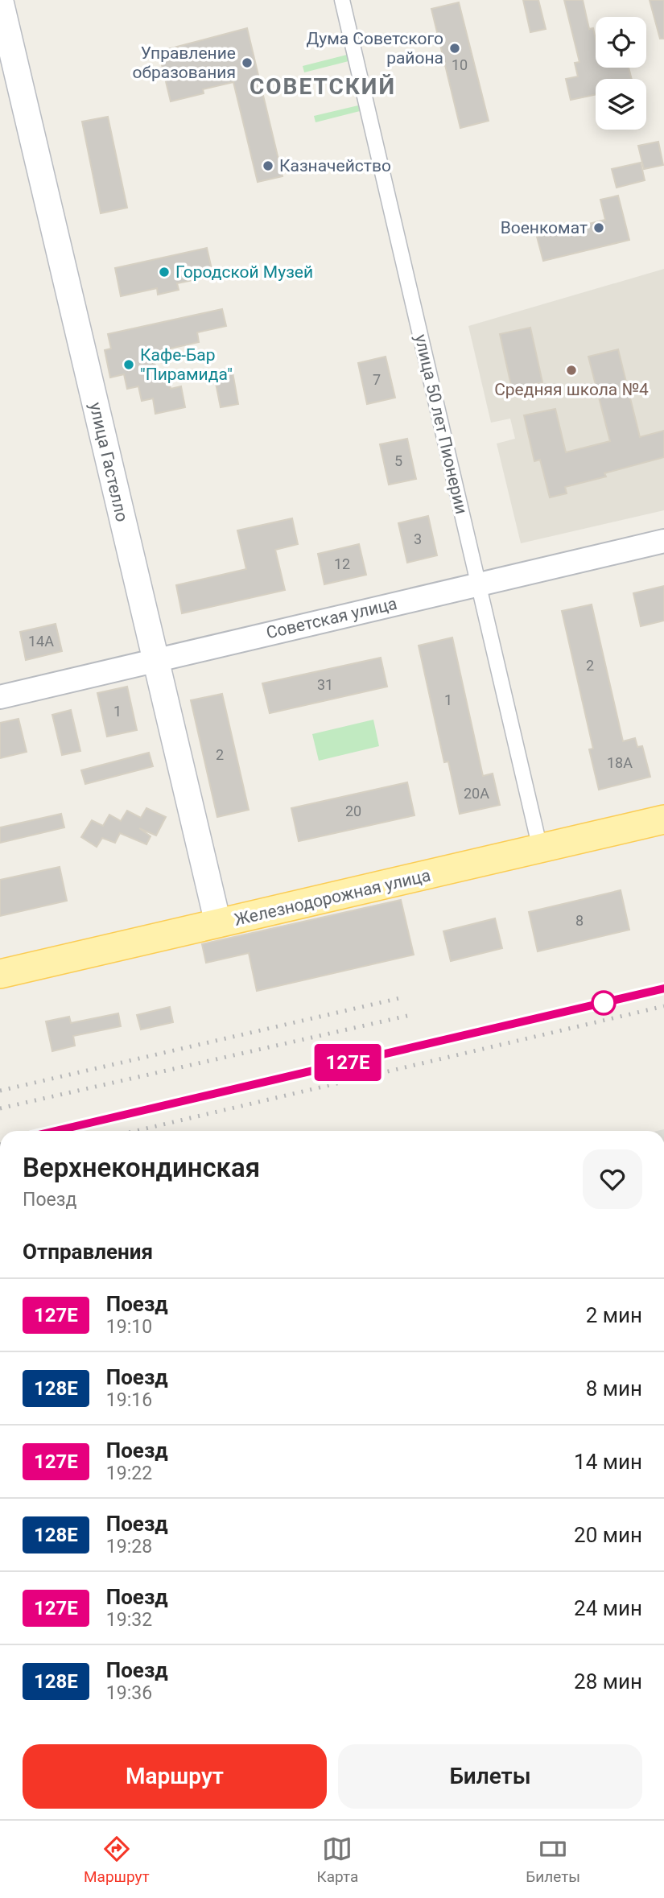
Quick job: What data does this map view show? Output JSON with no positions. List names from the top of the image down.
{
  "streets": {
    "main road": ["улица Гастелло", "Железнодорожная улица"],
    "street": ["улица 50 лет Пионерии", "Советская улица"]
  },
  "crossings": [
    ["улица 50 лет Пионерии", "Советская улица"],
    ["улица 50 лет Пионерии", "Железнодорожная улица"],
    ["улица Гастелло", "Советская улица"],
    ["улица Гастелло", "Железнодорожная улица"]
  ],
  "districts": ["СОВЕТСКИЙ"],
  "places": [
    "Дума Советского района",
    "Управление образования",
    "Казначейство",
    "Военкомат",
    "Городской Музей",
    "Кафе-Бар \"Пирамида\"",
    "Средняя школа №4"
  ],
  "house_numbers": [
    "10",
    "7",
    "5",
    "3",
    "12",
    "14А",
    "2",
    "31",
    "1",
    "1",
    "2",
    "18А",
    "20А",
    "20",
    "8"
  ],
  "page": {
    "on_map": "127Е",
    "heading": [
      ["Верхнекондинская", "Поезд"],
      "Отправления"
    ],
    "list": [
      {
        "mark": "127Е",
        "name": "Поезд",
        "note": "19:10",
        "value": "2 мин"
      },
      {
        "mark": "128Е",
        "name": "Поезд",
        "note": "19:16",
        "value": "8 мин"
      },
      {
        "mark": "127Е",
        "name": "Поезд",
        "note": "19:22",
        "value": "14 мин"
      },
      {
        "mark": "128Е",
        "name": "Поезд",
        "note": "19:28",
        "value": "20 мин"
      },
      {
        "mark": "127Е",
        "name": "Поезд",
        "note": "19:32",
        "value": "24 мин"
      },
      {
        "mark": "128Е",
        "name": "Поезд",
        "note": "19:36",
        "value": "28 мин"
      }
    ],
    "buttons": ["Маршрут", "Билеты"],
    "tabs": ["Маршрут", "Карта", "Билеты"]
  }
}
